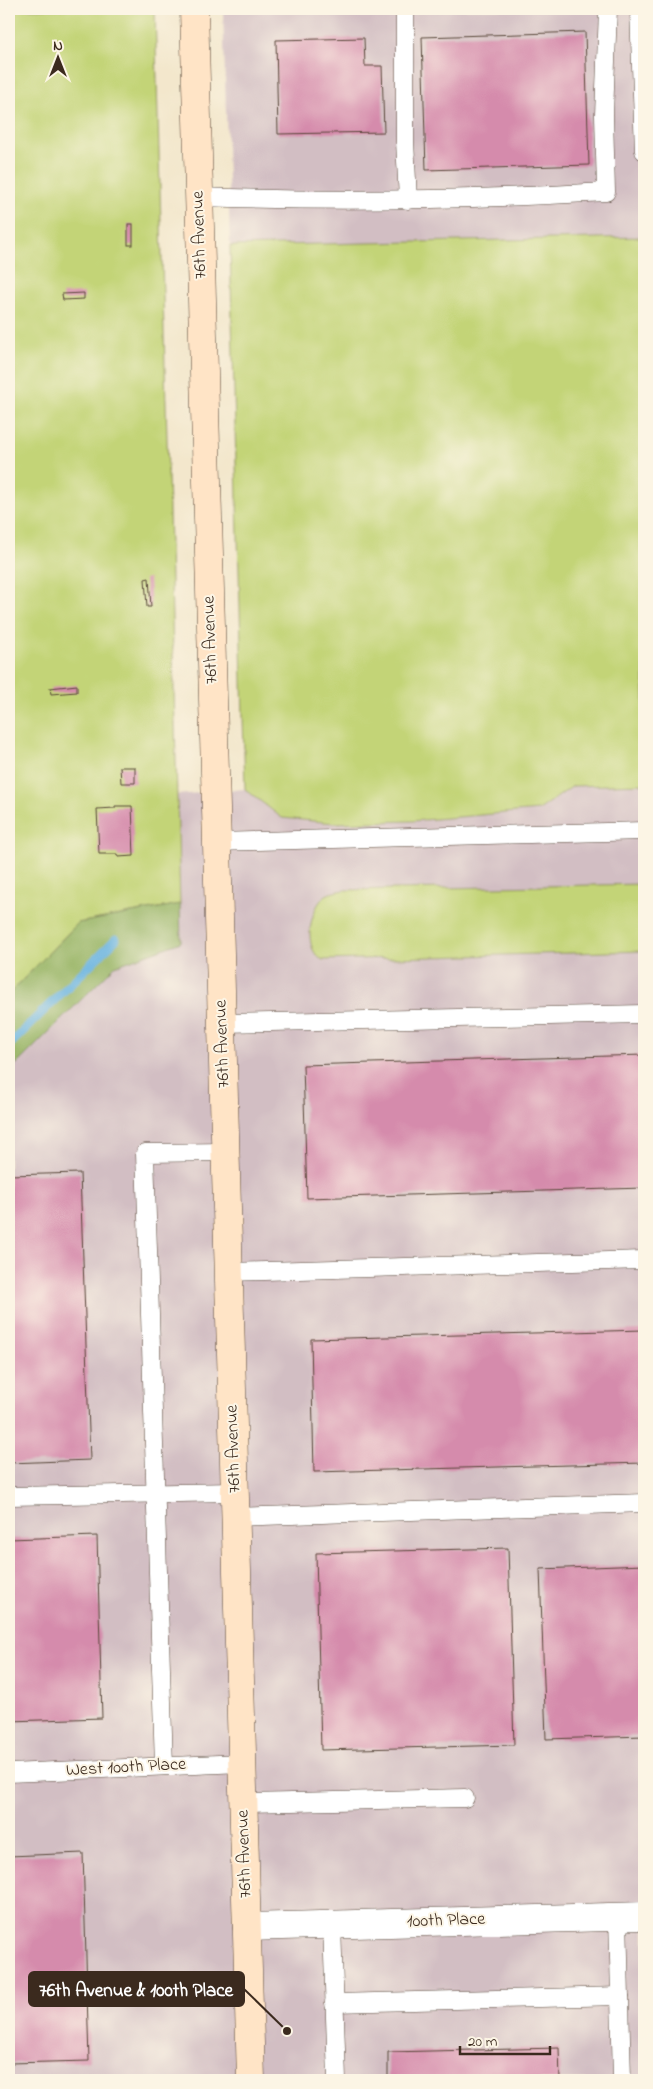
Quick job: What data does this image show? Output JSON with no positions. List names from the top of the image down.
{
  "streets": {
    "street": ["76th Avenue", "100th Place"],
    "lane": ["West 100th Place"]
  },
  "crossings": [
    ["76th Avenue", "West 100th Place"],
    ["76th Avenue", "100th Place"]
  ],
  "places": ["76th Avenue & 100th Place"],
  "scale_bar": "20 m",
  "north": "top"
}
